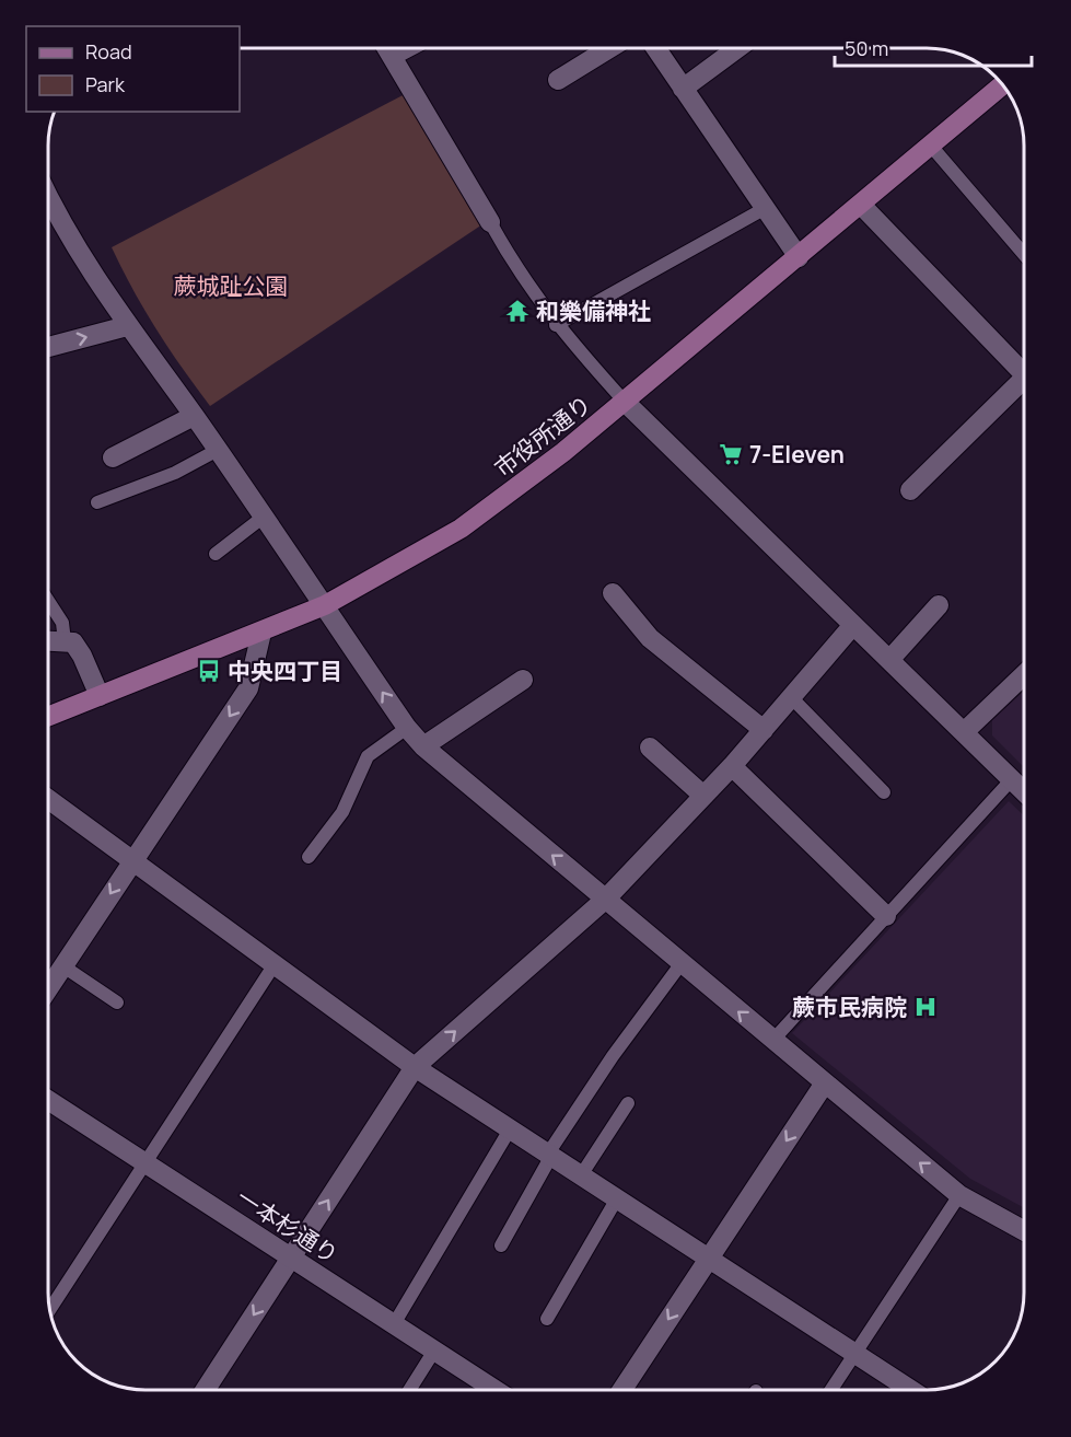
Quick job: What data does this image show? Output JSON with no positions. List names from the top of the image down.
{
  "streets": {
    "main road": ["市役所通り"],
    "street": ["一本杉通り"]
  },
  "parks": ["蕨城趾公園"],
  "places": {
    "temple": ["和樂備神社"],
    "supermarket": ["7-Eleven"],
    "bus stop": ["中央四丁目"],
    "hospital": ["蕨市民病院"]
  },
  "legend": ["Road", "Park"],
  "scale_bar": "50 m"
}
